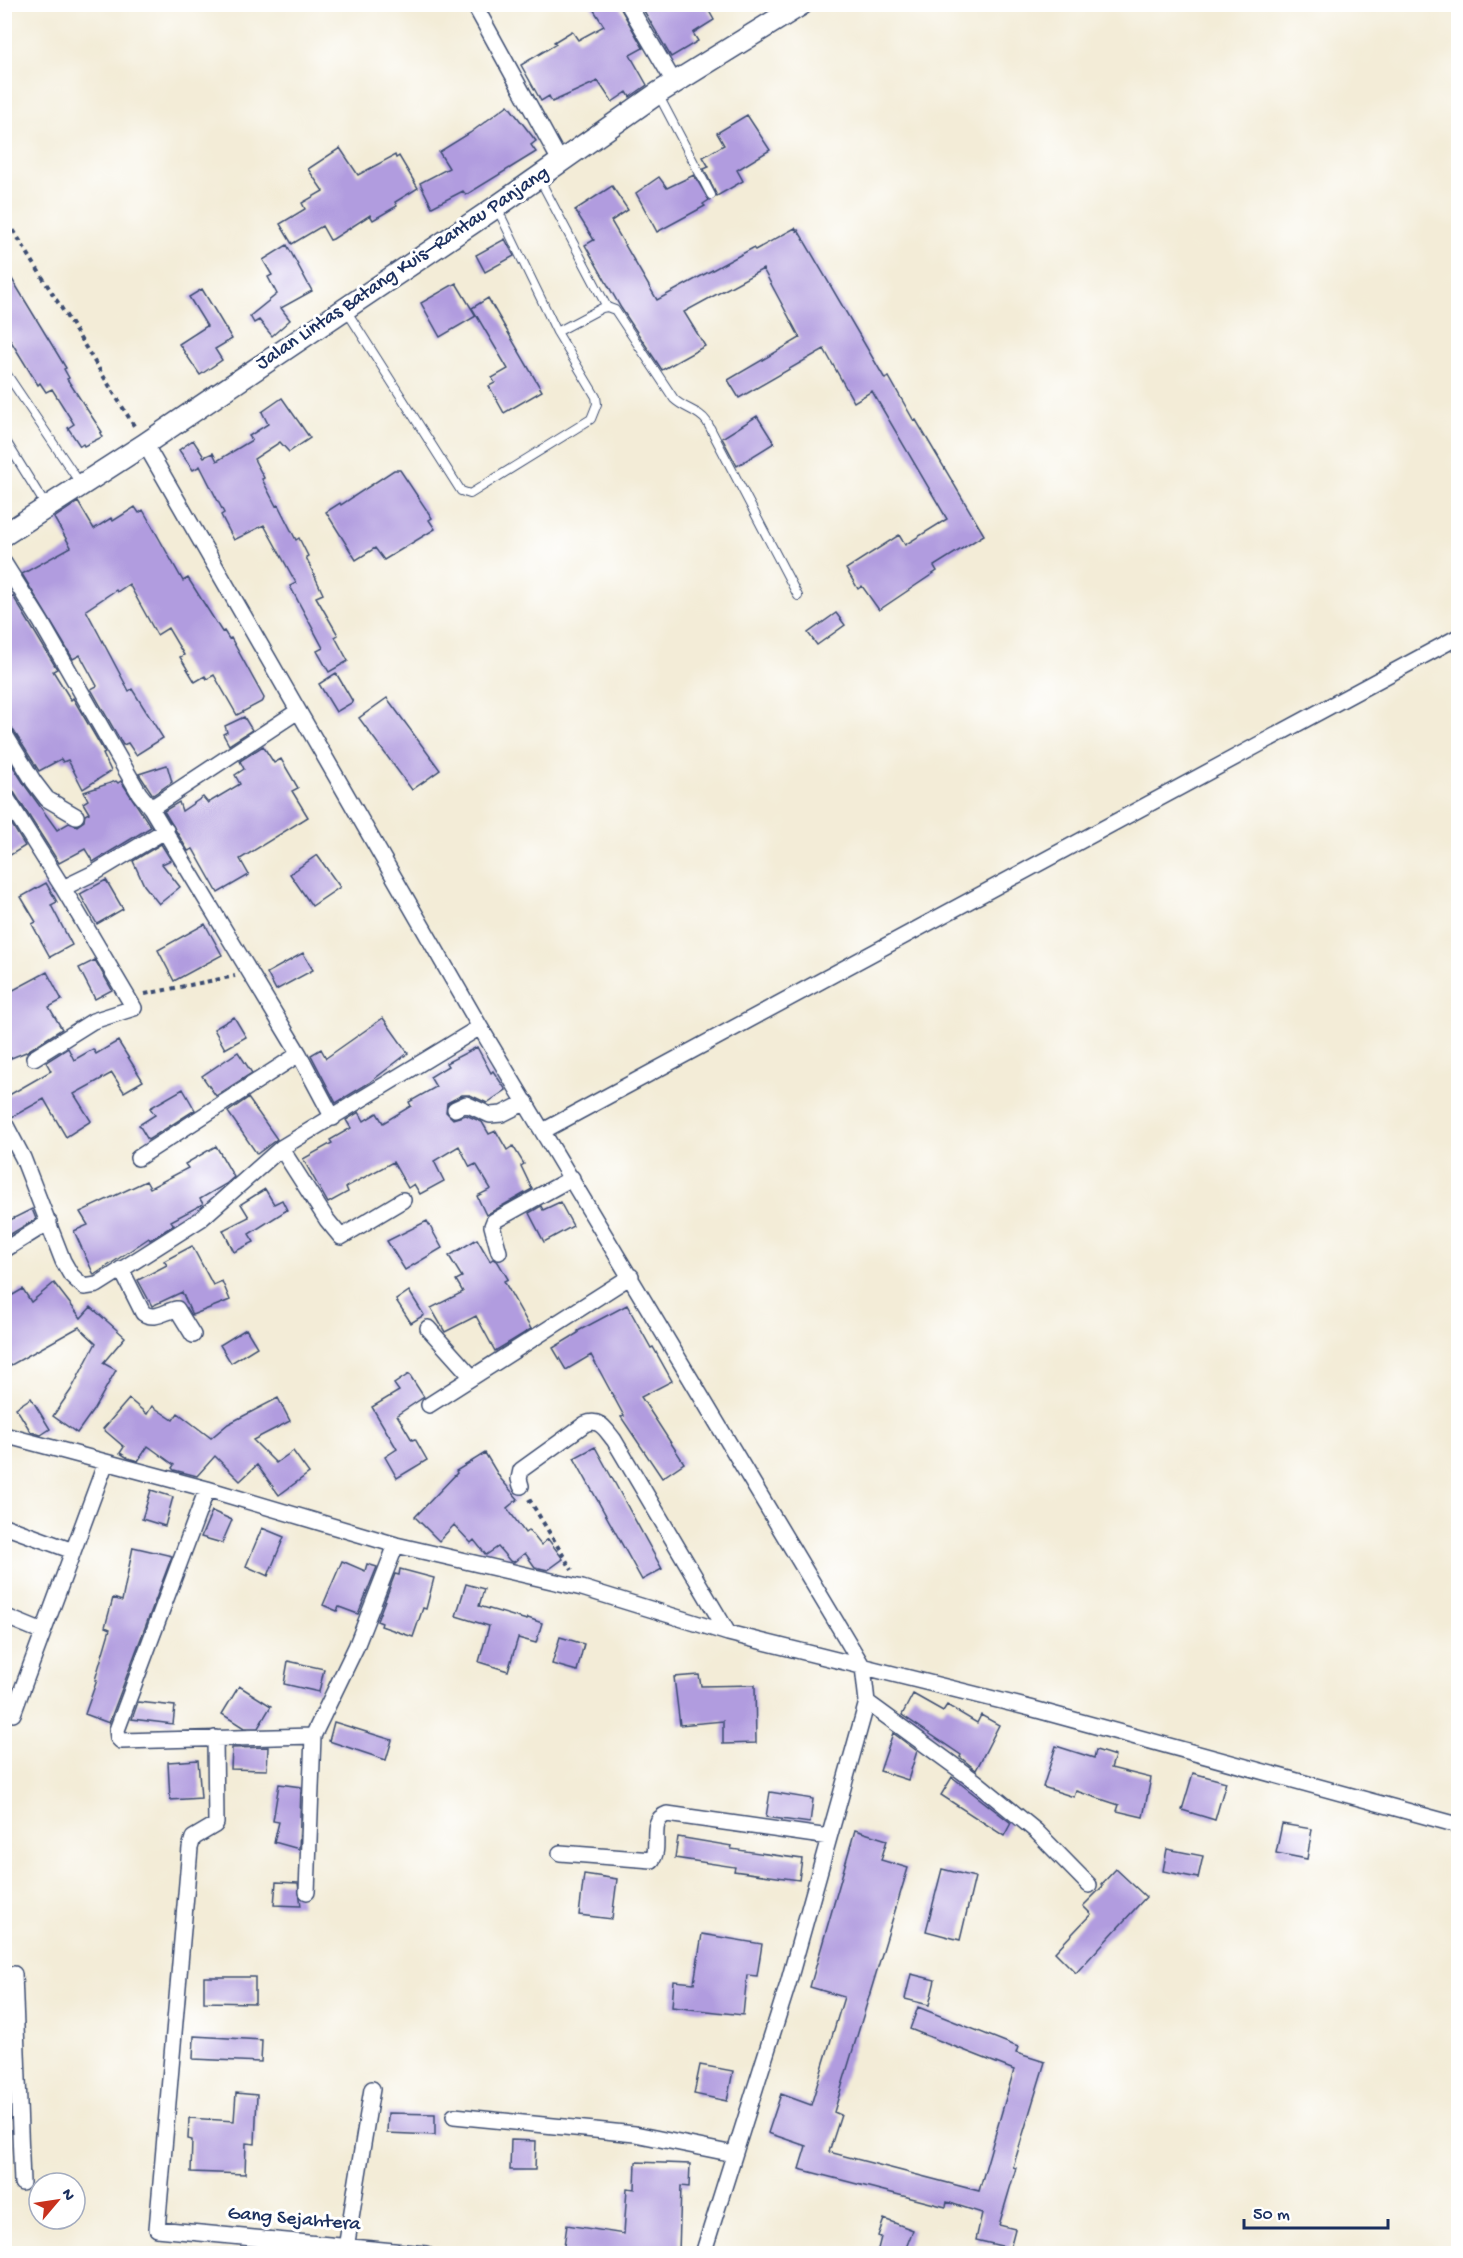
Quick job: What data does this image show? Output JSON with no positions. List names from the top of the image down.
{
  "streets": {
    "main road": ["Jalan Lintas Batang Kuis–Rantau Panjang"],
    "street": ["Gang Sejahtera"]
  },
  "scale_bar": "50 m",
  "north": "top right"
}
